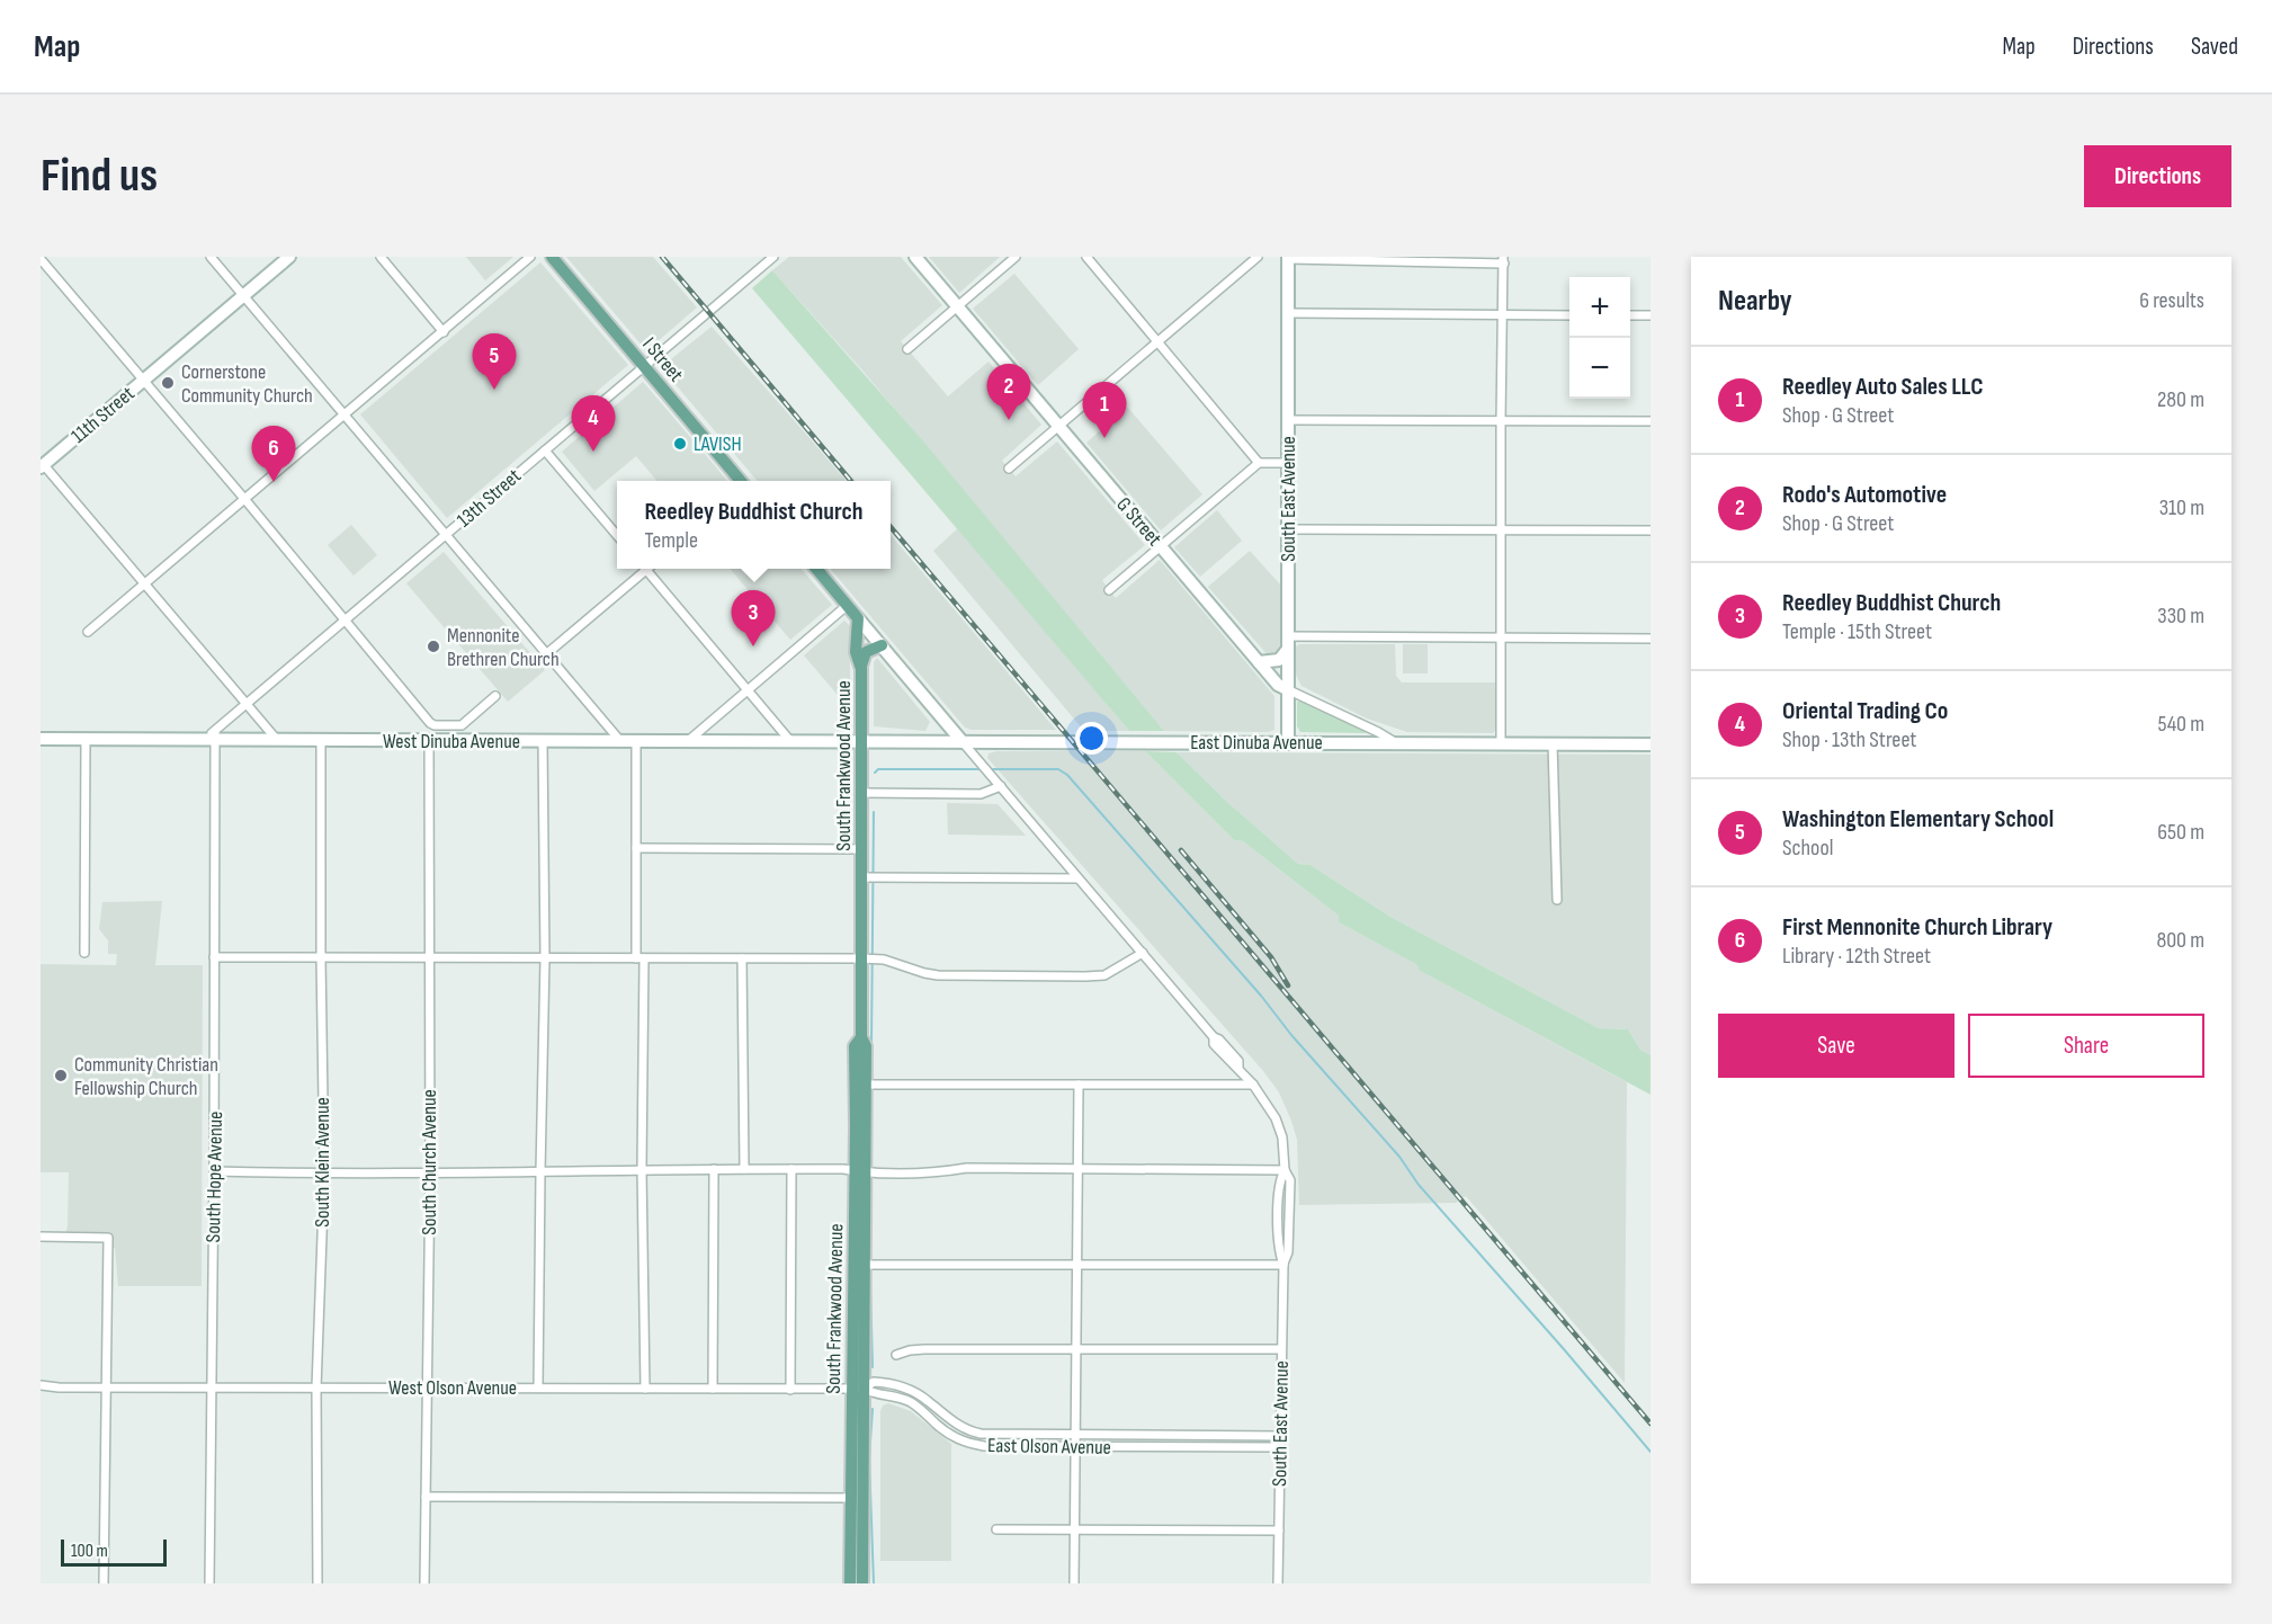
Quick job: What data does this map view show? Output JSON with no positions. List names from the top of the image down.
{
  "streets": {
    "main road": ["I Street", "South Frankwood Avenue"],
    "street": [
      "11th Street",
      "13th Street",
      "South East Avenue",
      "G Street",
      "West Dinuba Avenue",
      "East Dinuba Avenue",
      "South Klein Avenue",
      "South Church Avenue",
      "South Hope Avenue",
      "West Olson Avenue",
      "East Olson Avenue"
    ]
  },
  "crossings": [
    ["I Street", "13th Street"],
    ["13th Street", "West Dinuba Avenue"],
    ["13th Street", "South Hope Avenue"],
    ["South East Avenue", "G Street"],
    ["South East Avenue", "East Dinuba Avenue"],
    ["South East Avenue", "East Olson Avenue"],
    ["G Street", "East Dinuba Avenue"],
    ["West Dinuba Avenue", "East Dinuba Avenue"],
    ["West Dinuba Avenue", "South Frankwood Avenue"],
    ["West Dinuba Avenue", "South Klein Avenue"],
    ["West Dinuba Avenue", "South Church Avenue"],
    ["West Dinuba Avenue", "South Hope Avenue"],
    ["East Dinuba Avenue", "South Frankwood Avenue"],
    ["South Frankwood Avenue", "West Olson Avenue"],
    ["South Frankwood Avenue", "East Olson Avenue"],
    ["South Klein Avenue", "West Olson Avenue"],
    ["South Church Avenue", "West Olson Avenue"],
    ["South Hope Avenue", "West Olson Avenue"],
    ["West Olson Avenue", "East Olson Avenue"]
  ],
  "places": [
    "Cornerstone Community Church",
    "LAVISH",
    "Mennonite Brethren Church",
    "Community Christian Fellowship Church"
  ],
  "scale_bar": "100 m",
  "page": {
    "header": "Map",
    "nav": ["Map", "Directions", "Saved"],
    "buttons": [
      "Directions",
      ["Save", "Share"]
    ],
    "title": "Find us",
    "heading": ["Nearby", "6 results"],
    "map_buttons": ["+", "−"],
    "pins": [
      "5",
      "2",
      "1",
      "4",
      "6",
      "3"
    ],
    "list": [
      {
        "mark": "1",
        "name": "Reedley Auto Sales LLC",
        "note": "Shop · G Street",
        "value": "280 m"
      },
      {
        "mark": "2",
        "name": "Rodo's Automotive",
        "note": "Shop · G Street",
        "value": "310 m"
      },
      {
        "mark": "3",
        "name": "Reedley Buddhist Church",
        "note": "Temple · 15th Street",
        "value": "330 m"
      },
      {
        "mark": "4",
        "name": "Oriental Trading Co",
        "note": "Shop · 13th Street",
        "value": "540 m"
      },
      {
        "mark": "5",
        "name": "Washington Elementary School",
        "note": "School",
        "value": "650 m"
      },
      {
        "mark": "6",
        "name": "First Mennonite Church Library",
        "note": "Library · 12th Street",
        "value": "800 m"
      }
    ],
    "popup": ["Reedley Buddhist Church", "Temple"],
    "scale": "100 m"
  }
}
